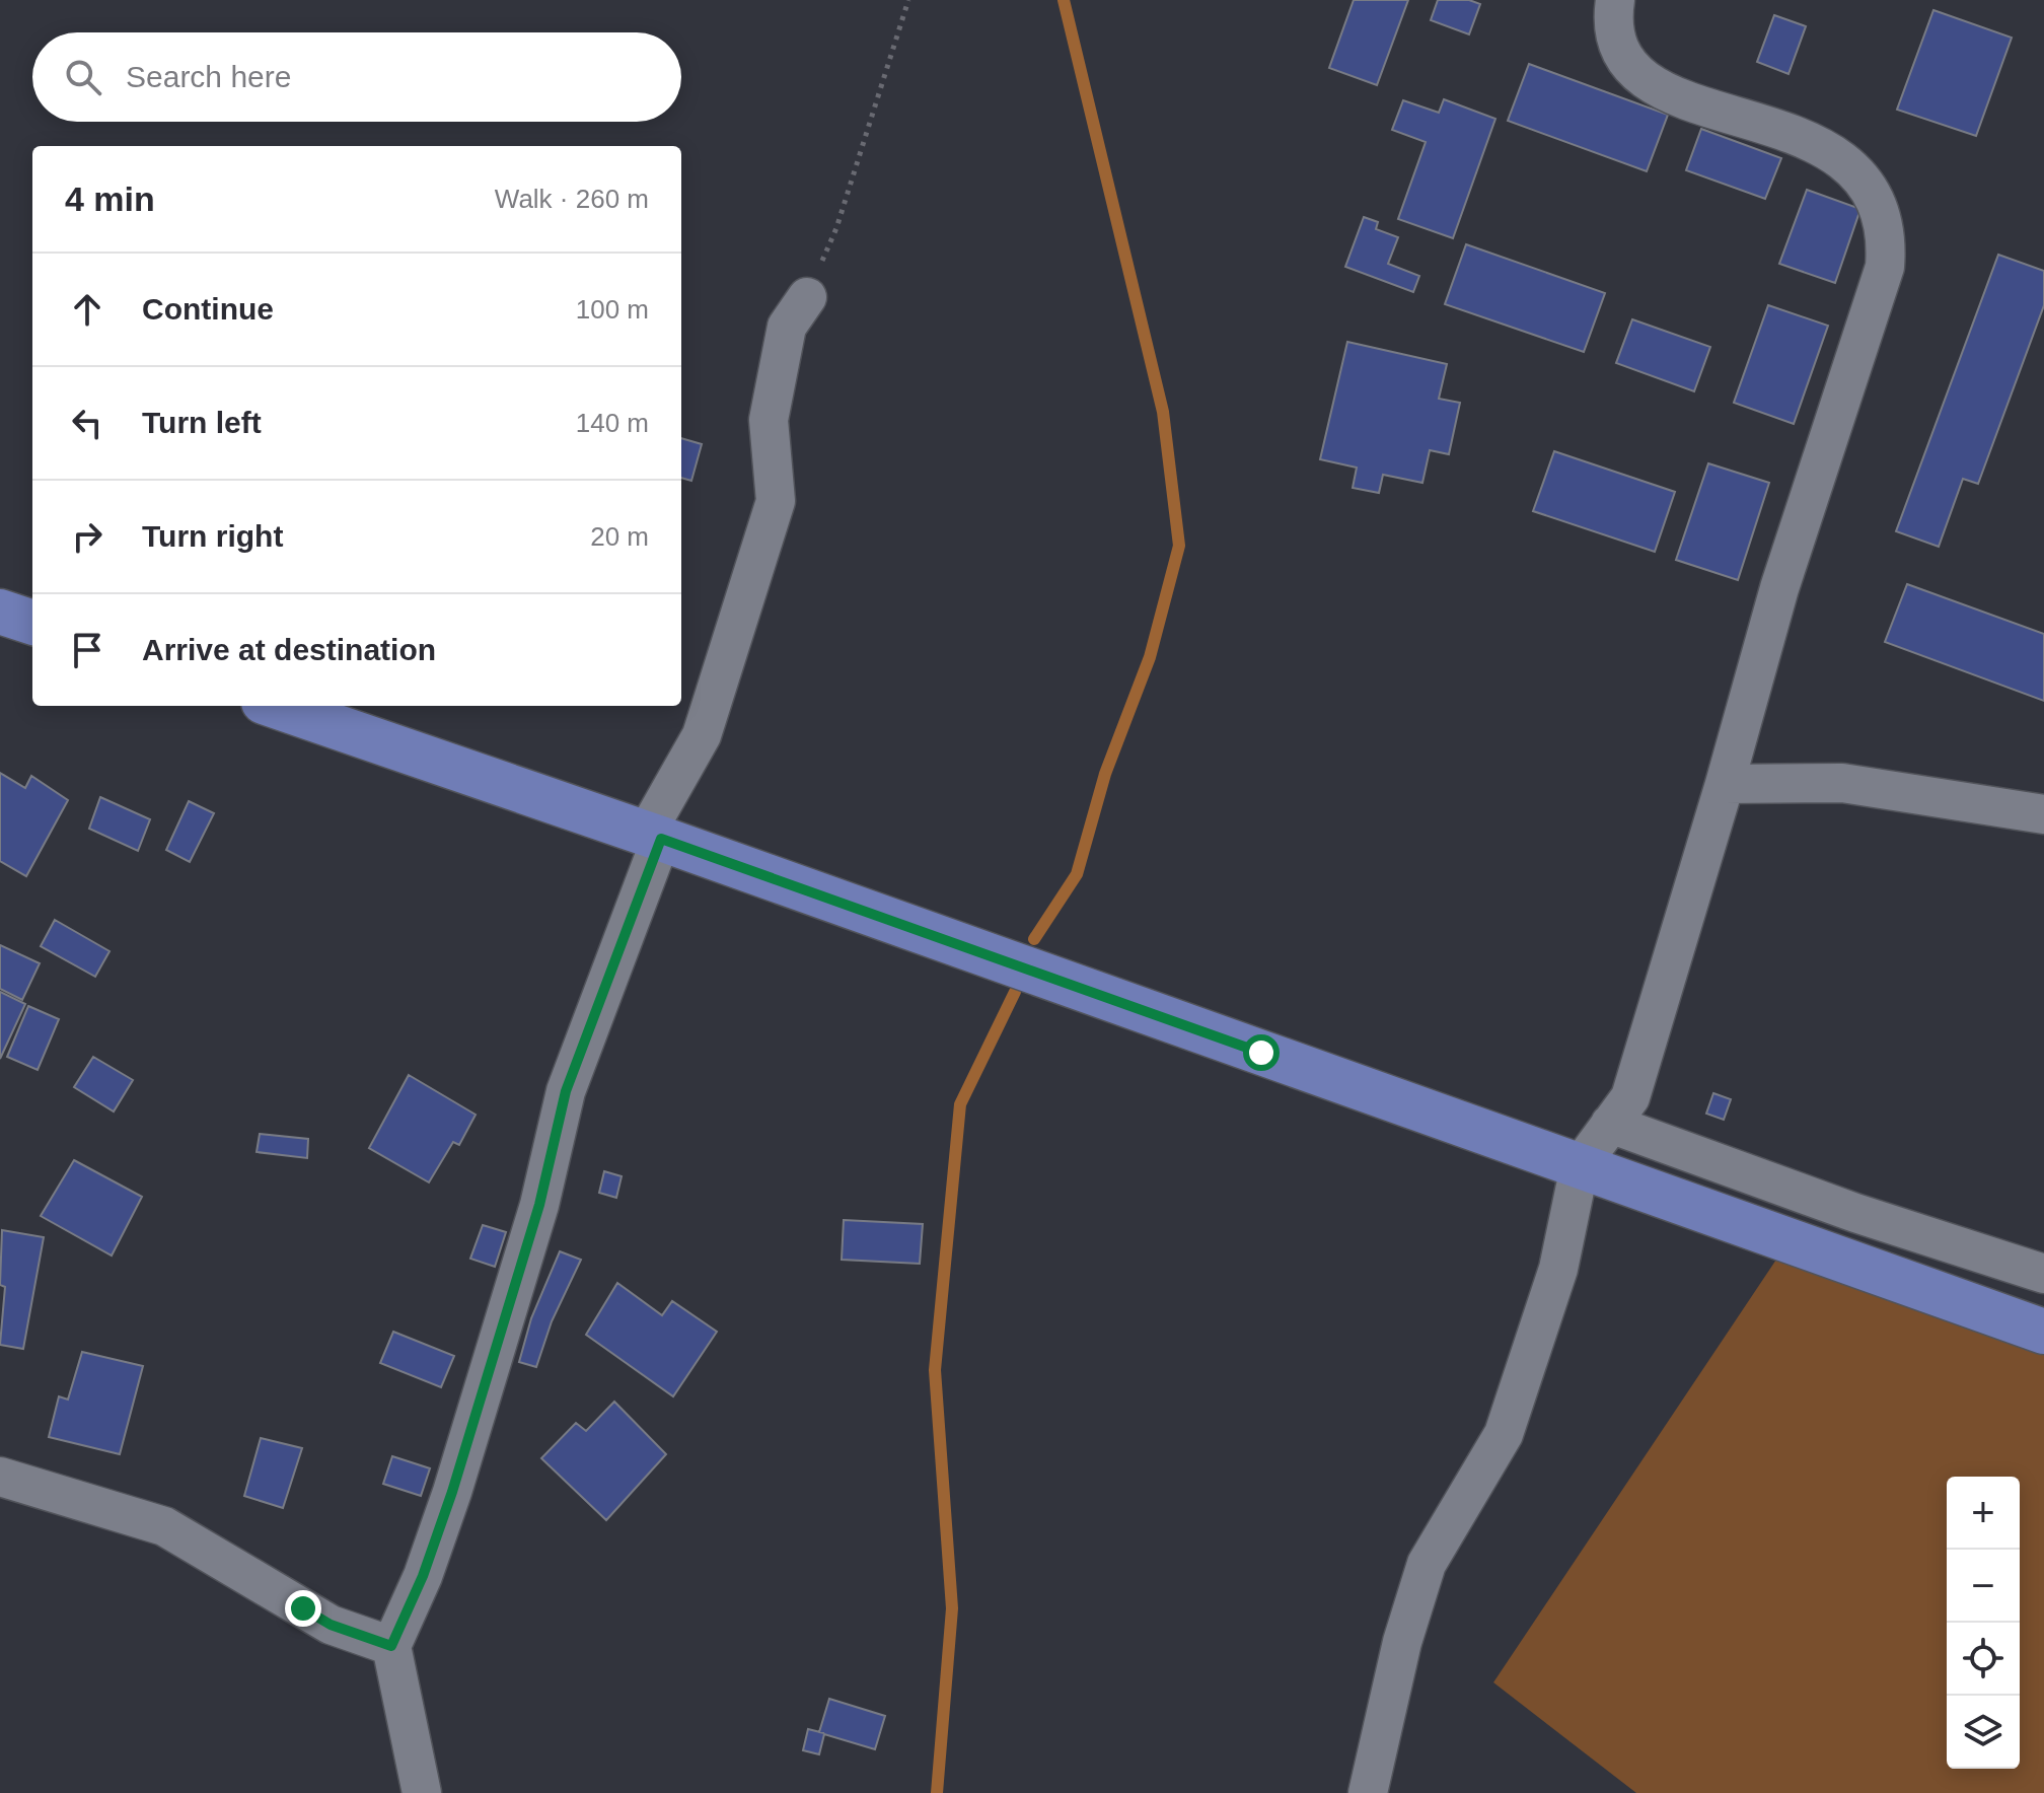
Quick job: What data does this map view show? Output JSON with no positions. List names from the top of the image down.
{
  "page": {
    "search": "Search here",
    "heading": ["4 min", "Walk · 260 m"],
    "list": [
      ["Continue", "100 m"],
      ["Turn left", "140 m"],
      ["Turn right", "20 m"],
      "Arrive at destination"
    ],
    "map_buttons": ["+", "−"]
  }
}
